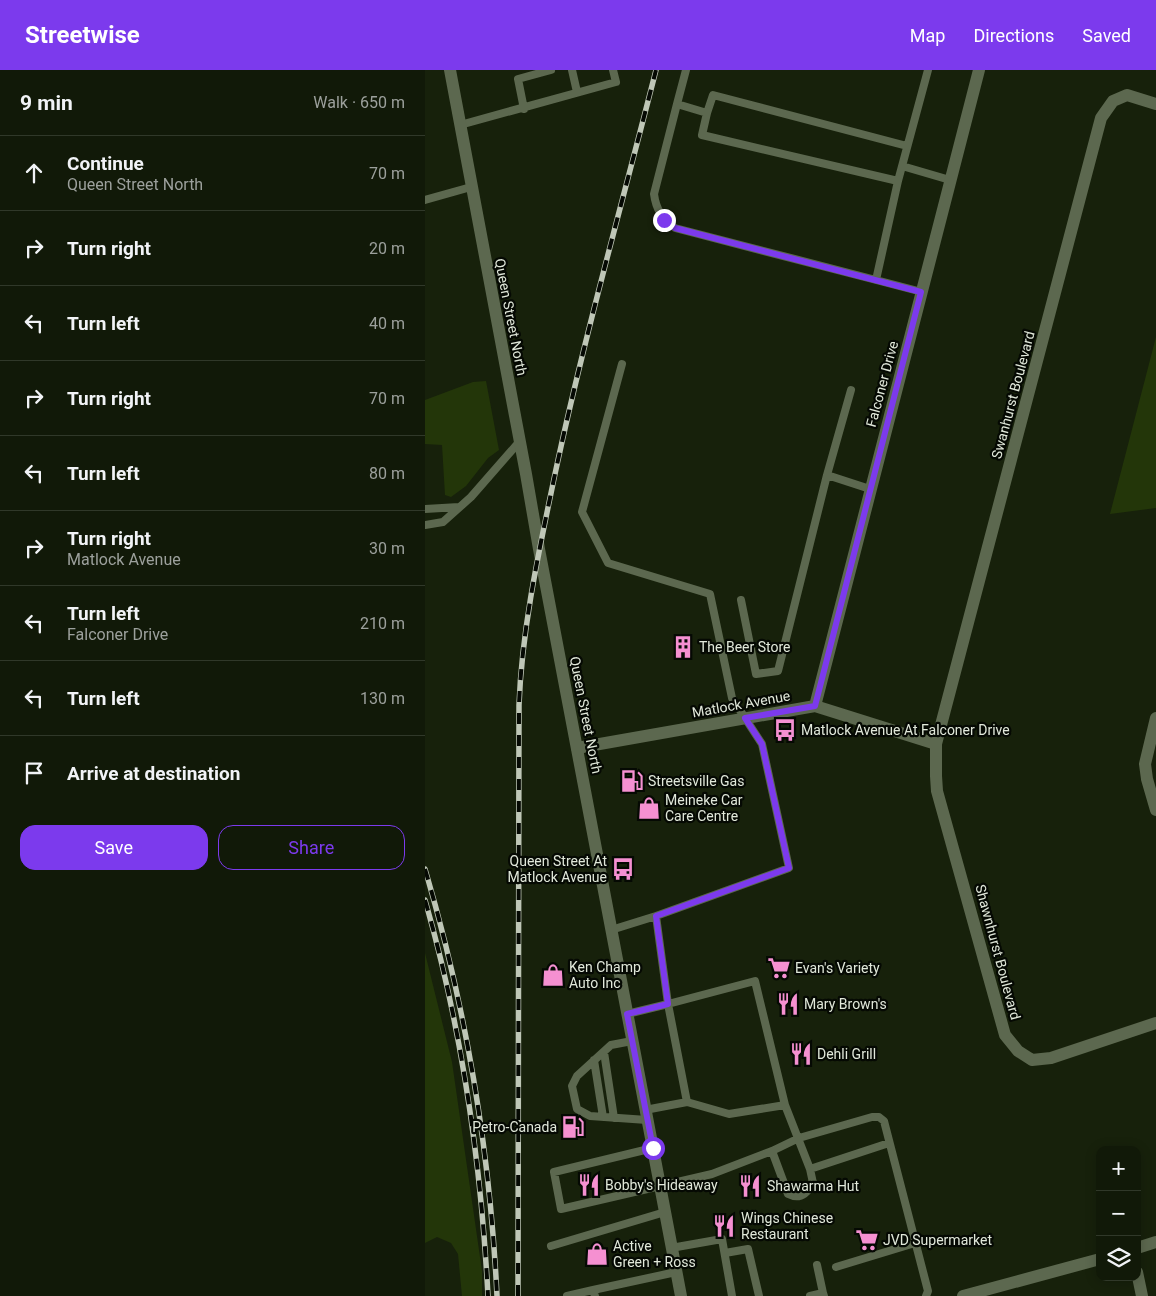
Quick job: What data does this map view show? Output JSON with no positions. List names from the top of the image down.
{
  "streets": {
    "street": [
      "Queen Street North",
      "Falconer Drive",
      "Swanhurst Boulevard",
      "Matlock Avenue",
      "Shawnhurst Boulevard"
    ]
  },
  "crossings": [
    ["Queen Street North", "Matlock Avenue"],
    ["Falconer Drive", "Matlock Avenue"],
    ["Swanhurst Boulevard", "Matlock Avenue"],
    ["Swanhurst Boulevard", "Shawnhurst Boulevard"],
    ["Matlock Avenue", "Shawnhurst Boulevard"]
  ],
  "places": {
    "building": ["The Beer Store"],
    "bus stop": ["Matlock Avenue At Falconer Drive", "Queen Street At Matlock Avenue"],
    "fuel station": ["Streetsville Gas", "Petro-Canada"],
    "shop": ["Meineke Car Care Centre", "Ken Champ Auto Inc", "Active Green + Ross"],
    "supermarket": ["Evan's Variety", "JVD Supermarket"],
    "restaurant": [
      "Mary Brown's",
      "Dehli Grill",
      "Bobby's Hideaway",
      "Shawarma Hut",
      "Wings Chinese Restaurant"
    ]
  },
  "page": {
    "header": "Streetwise",
    "nav": ["Map", "Directions", "Saved"],
    "heading": ["9 min", "Walk · 650 m"],
    "list": [
      ["Continue", "Queen Street North", "70 m"],
      ["Turn right", "20 m"],
      ["Turn left", "40 m"],
      ["Turn right", "70 m"],
      ["Turn left", "80 m"],
      ["Turn right", "Matlock Avenue", "30 m"],
      ["Turn left", "Falconer Drive", "210 m"],
      ["Turn left", "130 m"],
      "Arrive at destination"
    ],
    "buttons": ["Save", "Share"],
    "map_buttons": ["+", "−"]
  }
}
